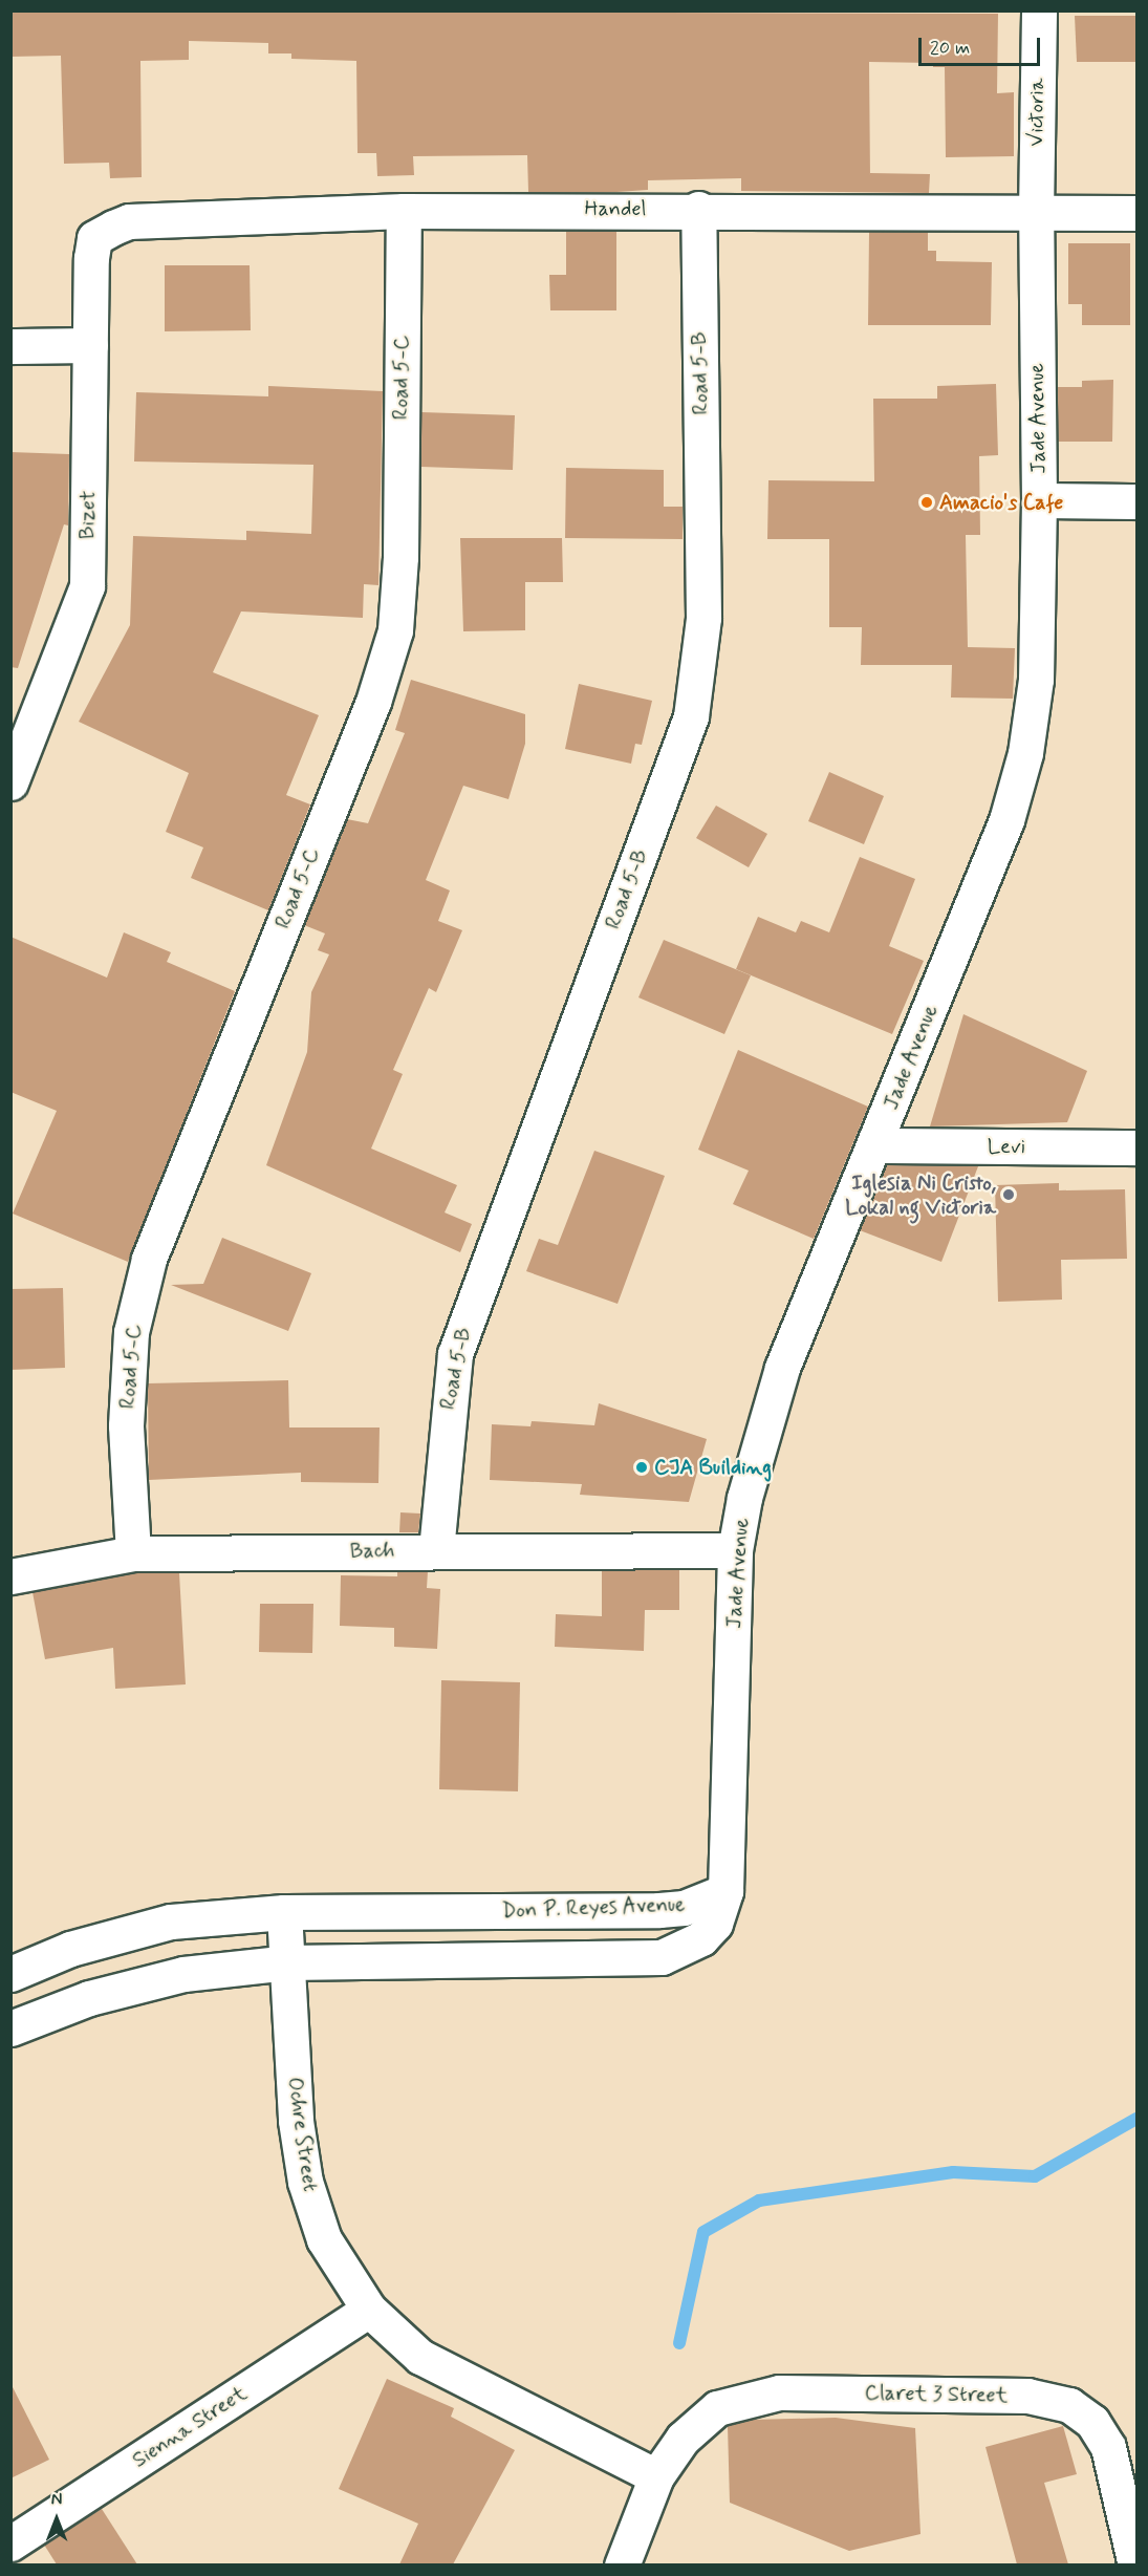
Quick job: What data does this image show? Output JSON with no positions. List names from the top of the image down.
{
  "streets": {
    "street": [
      "Victoria",
      "Handel",
      "Road 5-B",
      "Road 5-C",
      "Jade Avenue",
      "Bizet",
      "Levi",
      "Bach",
      "Don P. Reyes Avenue",
      "Ochre Street",
      "Claret 3 Street",
      "Sienna Street"
    ]
  },
  "crossings": [
    ["Victoria", "Handel"],
    ["Victoria", "Jade Avenue"],
    ["Handel", "Road 5-B"],
    ["Handel", "Road 5-C"],
    ["Handel", "Jade Avenue"],
    ["Handel", "Bizet"],
    ["Road 5-B", "Bach"],
    ["Road 5-C", "Bach"],
    ["Jade Avenue", "Levi"],
    ["Jade Avenue", "Bach"],
    ["Jade Avenue", "Don P. Reyes Avenue"],
    ["Don P. Reyes Avenue", "Ochre Street"],
    ["Ochre Street", "Claret 3 Street"],
    ["Ochre Street", "Sienna Street"]
  ],
  "places": ["Amacio's Cafe", "Iglesia Ni Cristo, Lokal ng Victoria", "CJA Building"],
  "scale_bar": "20 m",
  "north": "top"
}
